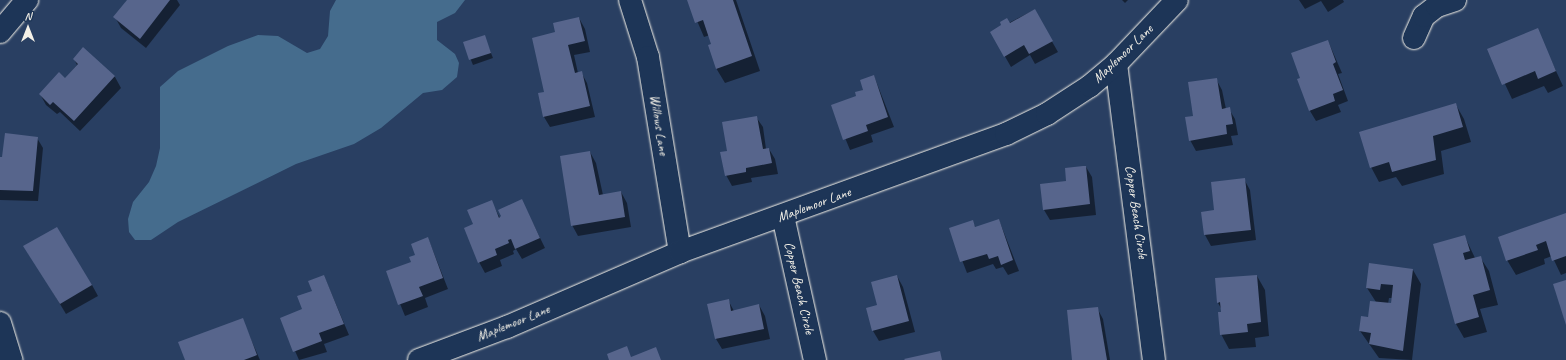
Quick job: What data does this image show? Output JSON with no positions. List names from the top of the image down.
{
  "streets": {
    "street": ["Maplemoor Lane", "Willows Lane", "Copper Beach Circle"]
  },
  "crossings": [
    ["Maplemoor Lane", "Willows Lane"],
    ["Maplemoor Lane", "Copper Beach Circle"]
  ],
  "north": "top"
}
